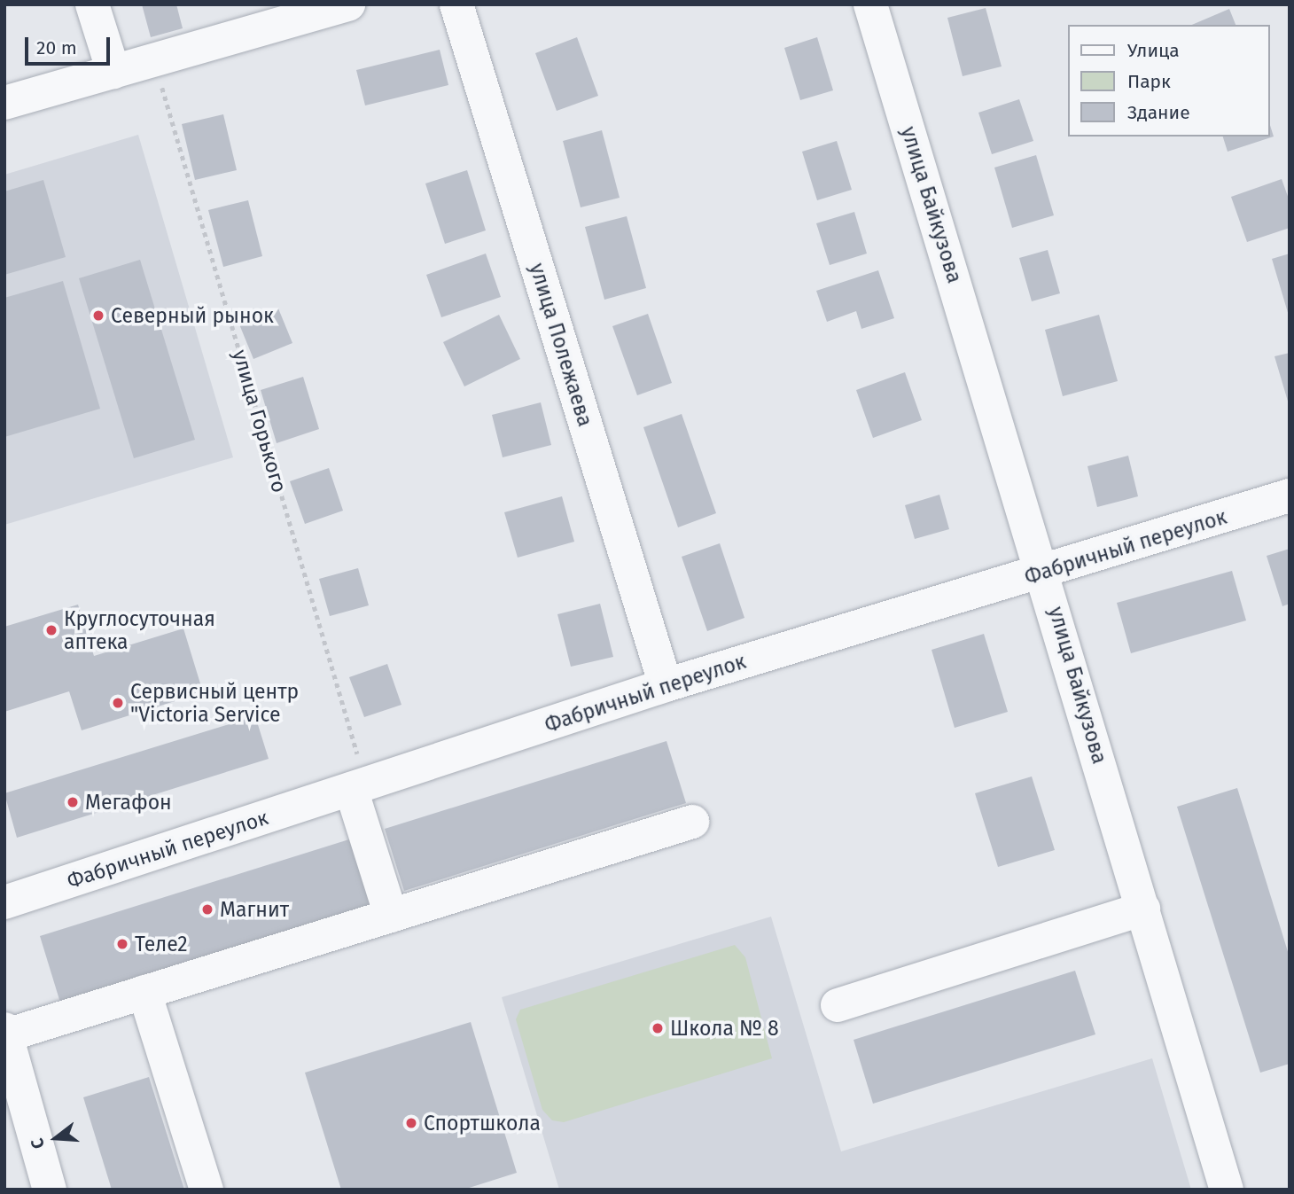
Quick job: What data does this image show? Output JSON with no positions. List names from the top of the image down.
{
  "streets": {
    "street": ["улица Байкузова", "улица Полежаева", "Фабричный переулок"],
    "path": ["улица Горького"]
  },
  "crossings": [
    ["улица Байкузова", "Фабричный переулок"],
    ["улица Полежаева", "Фабричный переулок"],
    ["улица Горького", "Фабричный переулок"]
  ],
  "places": [
    "Северный рынок",
    "Круглосуточная аптека",
    "Сервисный центр \"Victoria Service",
    "Мегафон",
    "Магнит",
    "Теле2",
    "Школа № 8",
    "Спортшкола"
  ],
  "legend": ["Улица", "Парк", "Здание"],
  "scale_bar": "20 m",
  "north": "left"
}
